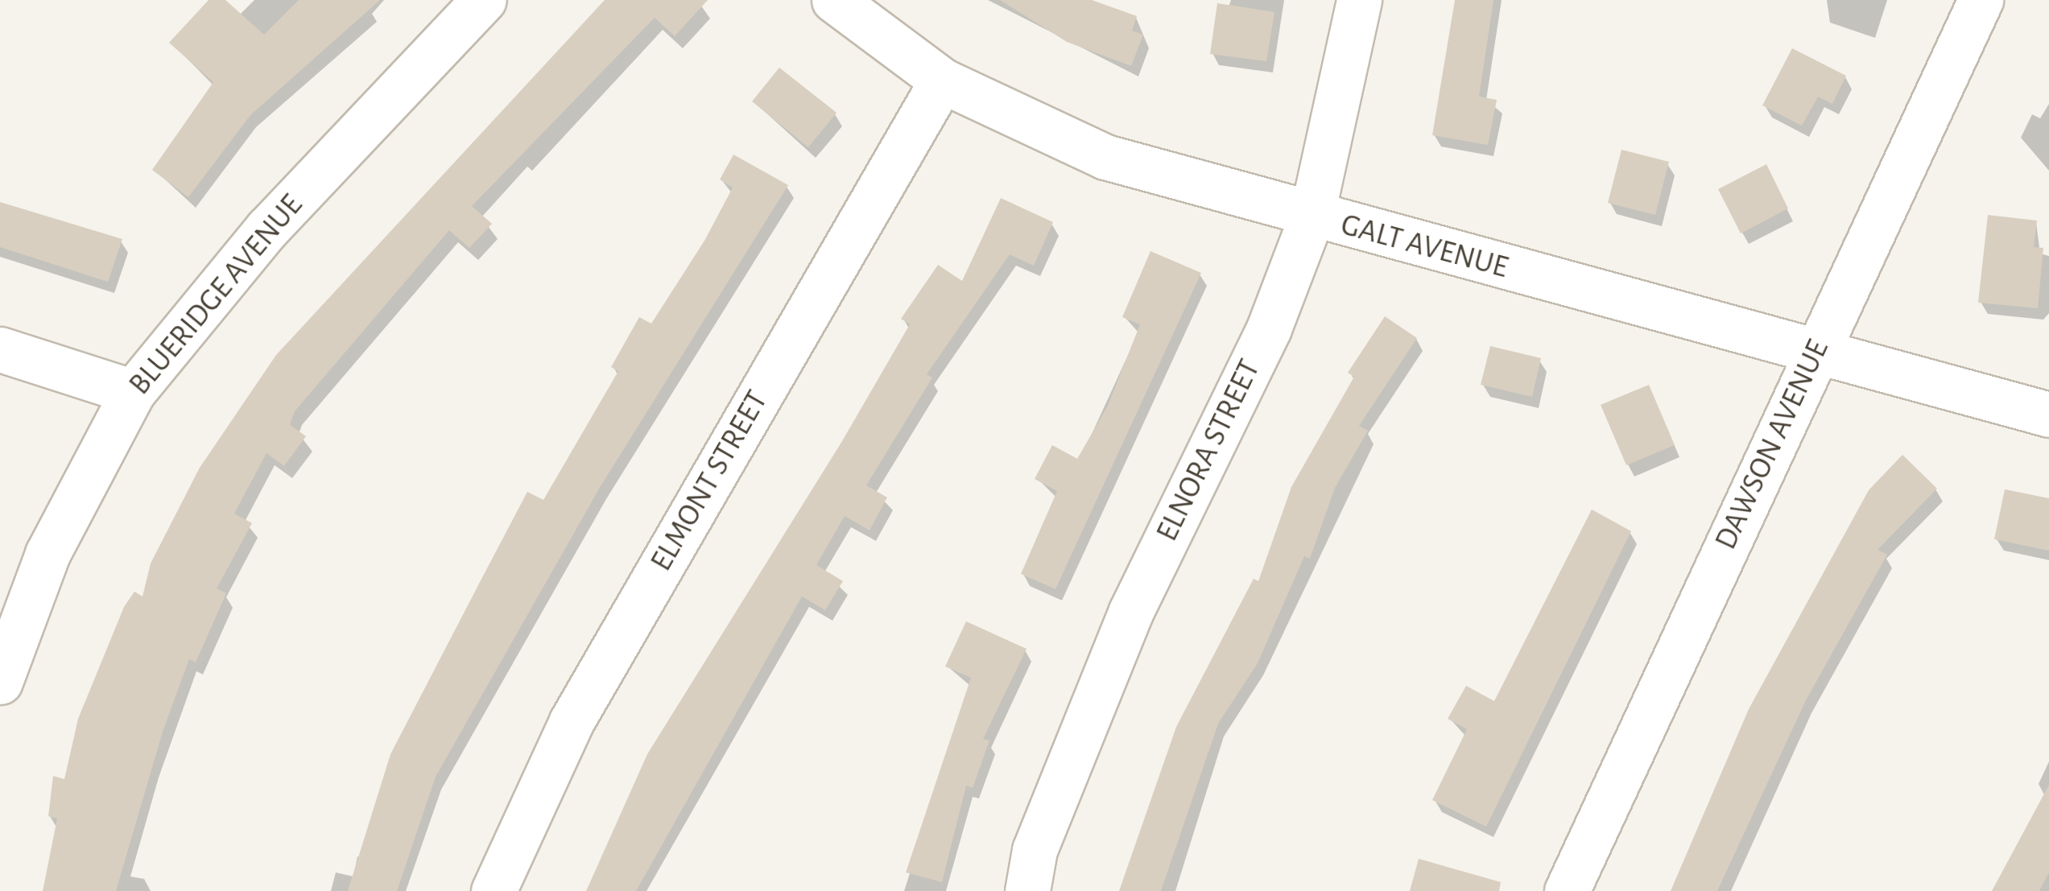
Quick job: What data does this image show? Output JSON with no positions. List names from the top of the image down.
{
  "streets": {
    "street": [
      "GALT AVENUE",
      "BLUERIDGE AVENUE",
      "DAWSON AVENUE",
      "ELNORA STREET",
      "ELMONT STREET"
    ]
  },
  "crossings": [
    ["GALT AVENUE", "DAWSON AVENUE"],
    ["GALT AVENUE", "ELNORA STREET"],
    ["GALT AVENUE", "ELMONT STREET"]
  ]
}
